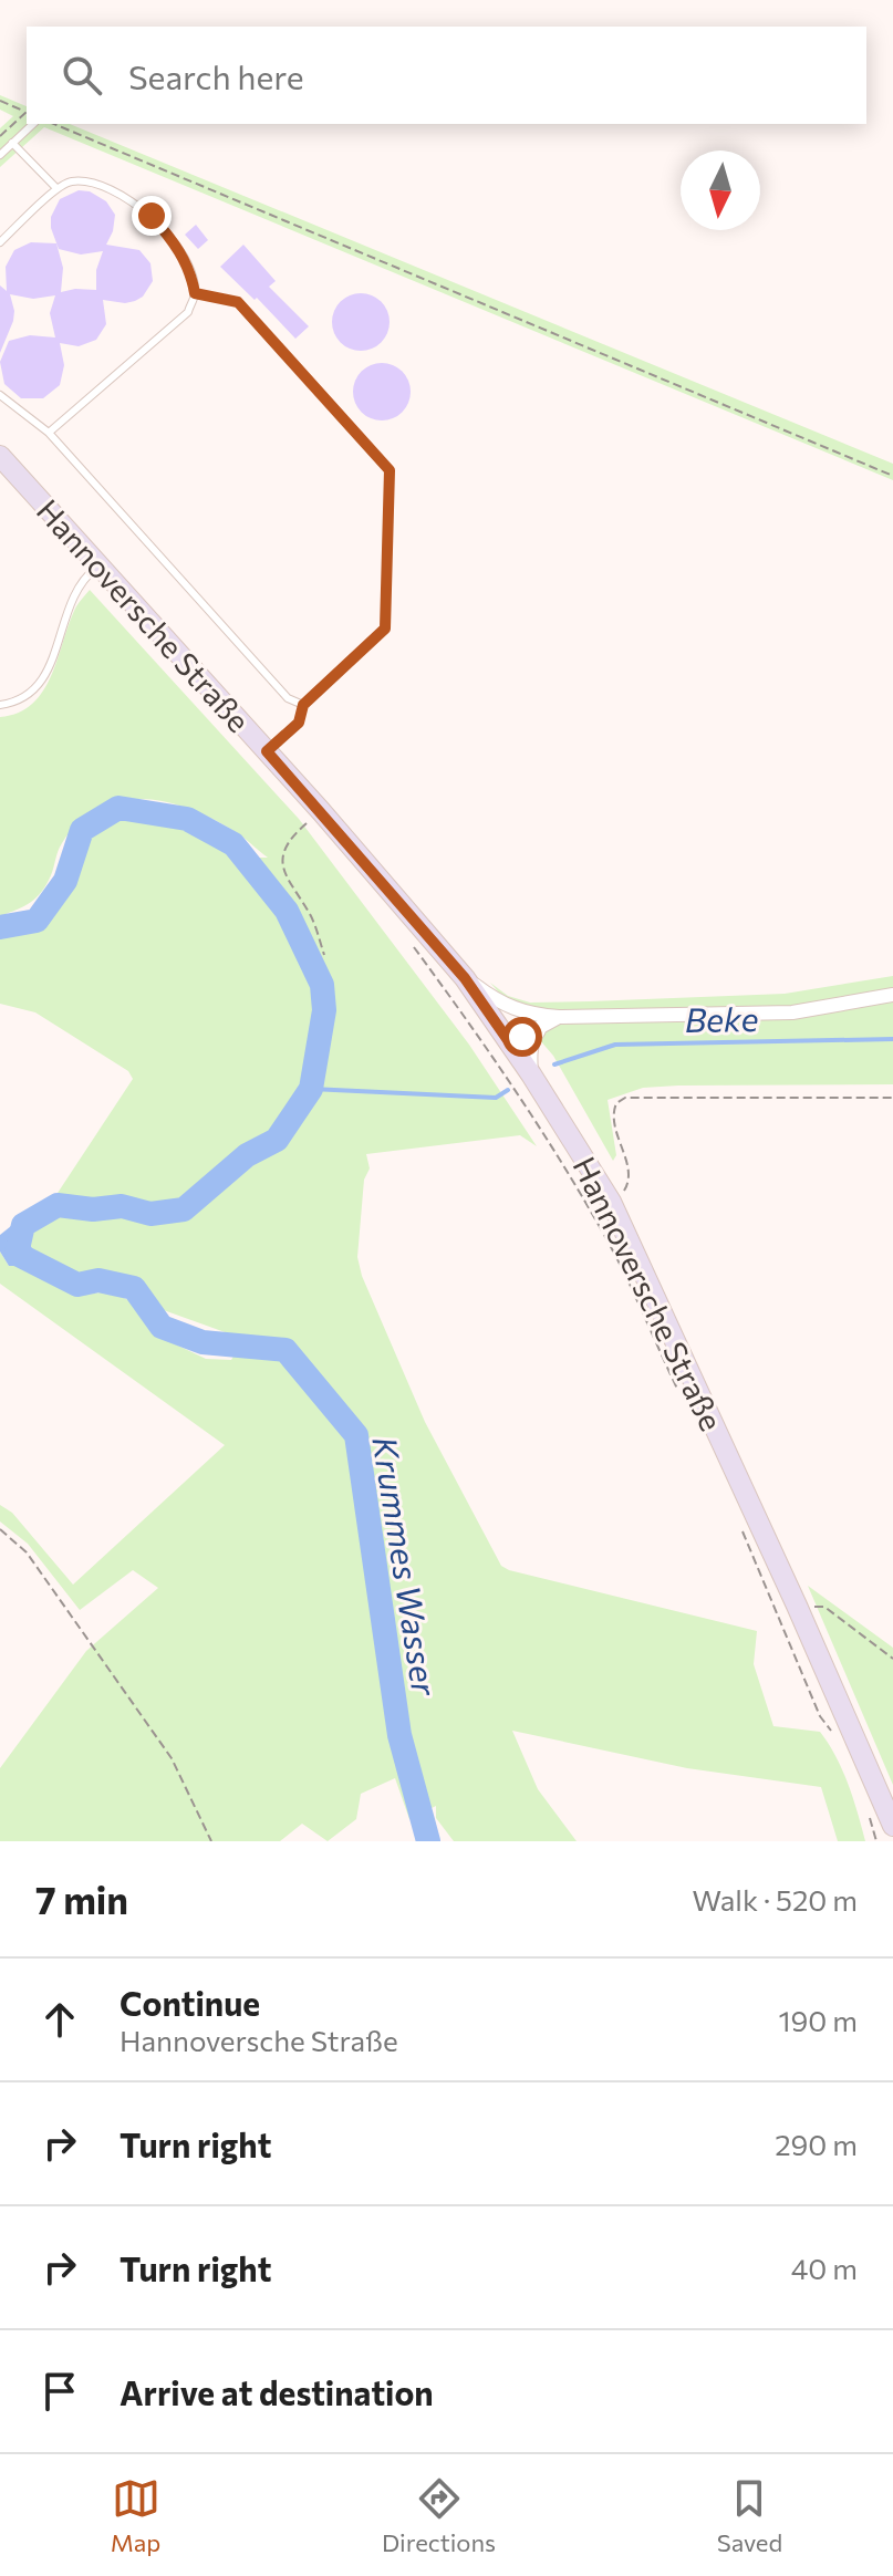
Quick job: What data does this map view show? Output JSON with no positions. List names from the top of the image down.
{
  "streets": {
    "main road": ["Hannoversche Straße"]
  },
  "water": ["Beke", "Krummes Wasser"],
  "north": "bottom",
  "page": {
    "search": "Search here",
    "heading": ["7 min", "Walk · 520 m"],
    "list": [
      ["Continue", "Hannoversche Straße", "190 m"],
      ["Turn right", "290 m"],
      ["Turn right", "40 m"],
      "Arrive at destination"
    ],
    "nav": ["Map", "Directions", "Saved"]
  }
}
